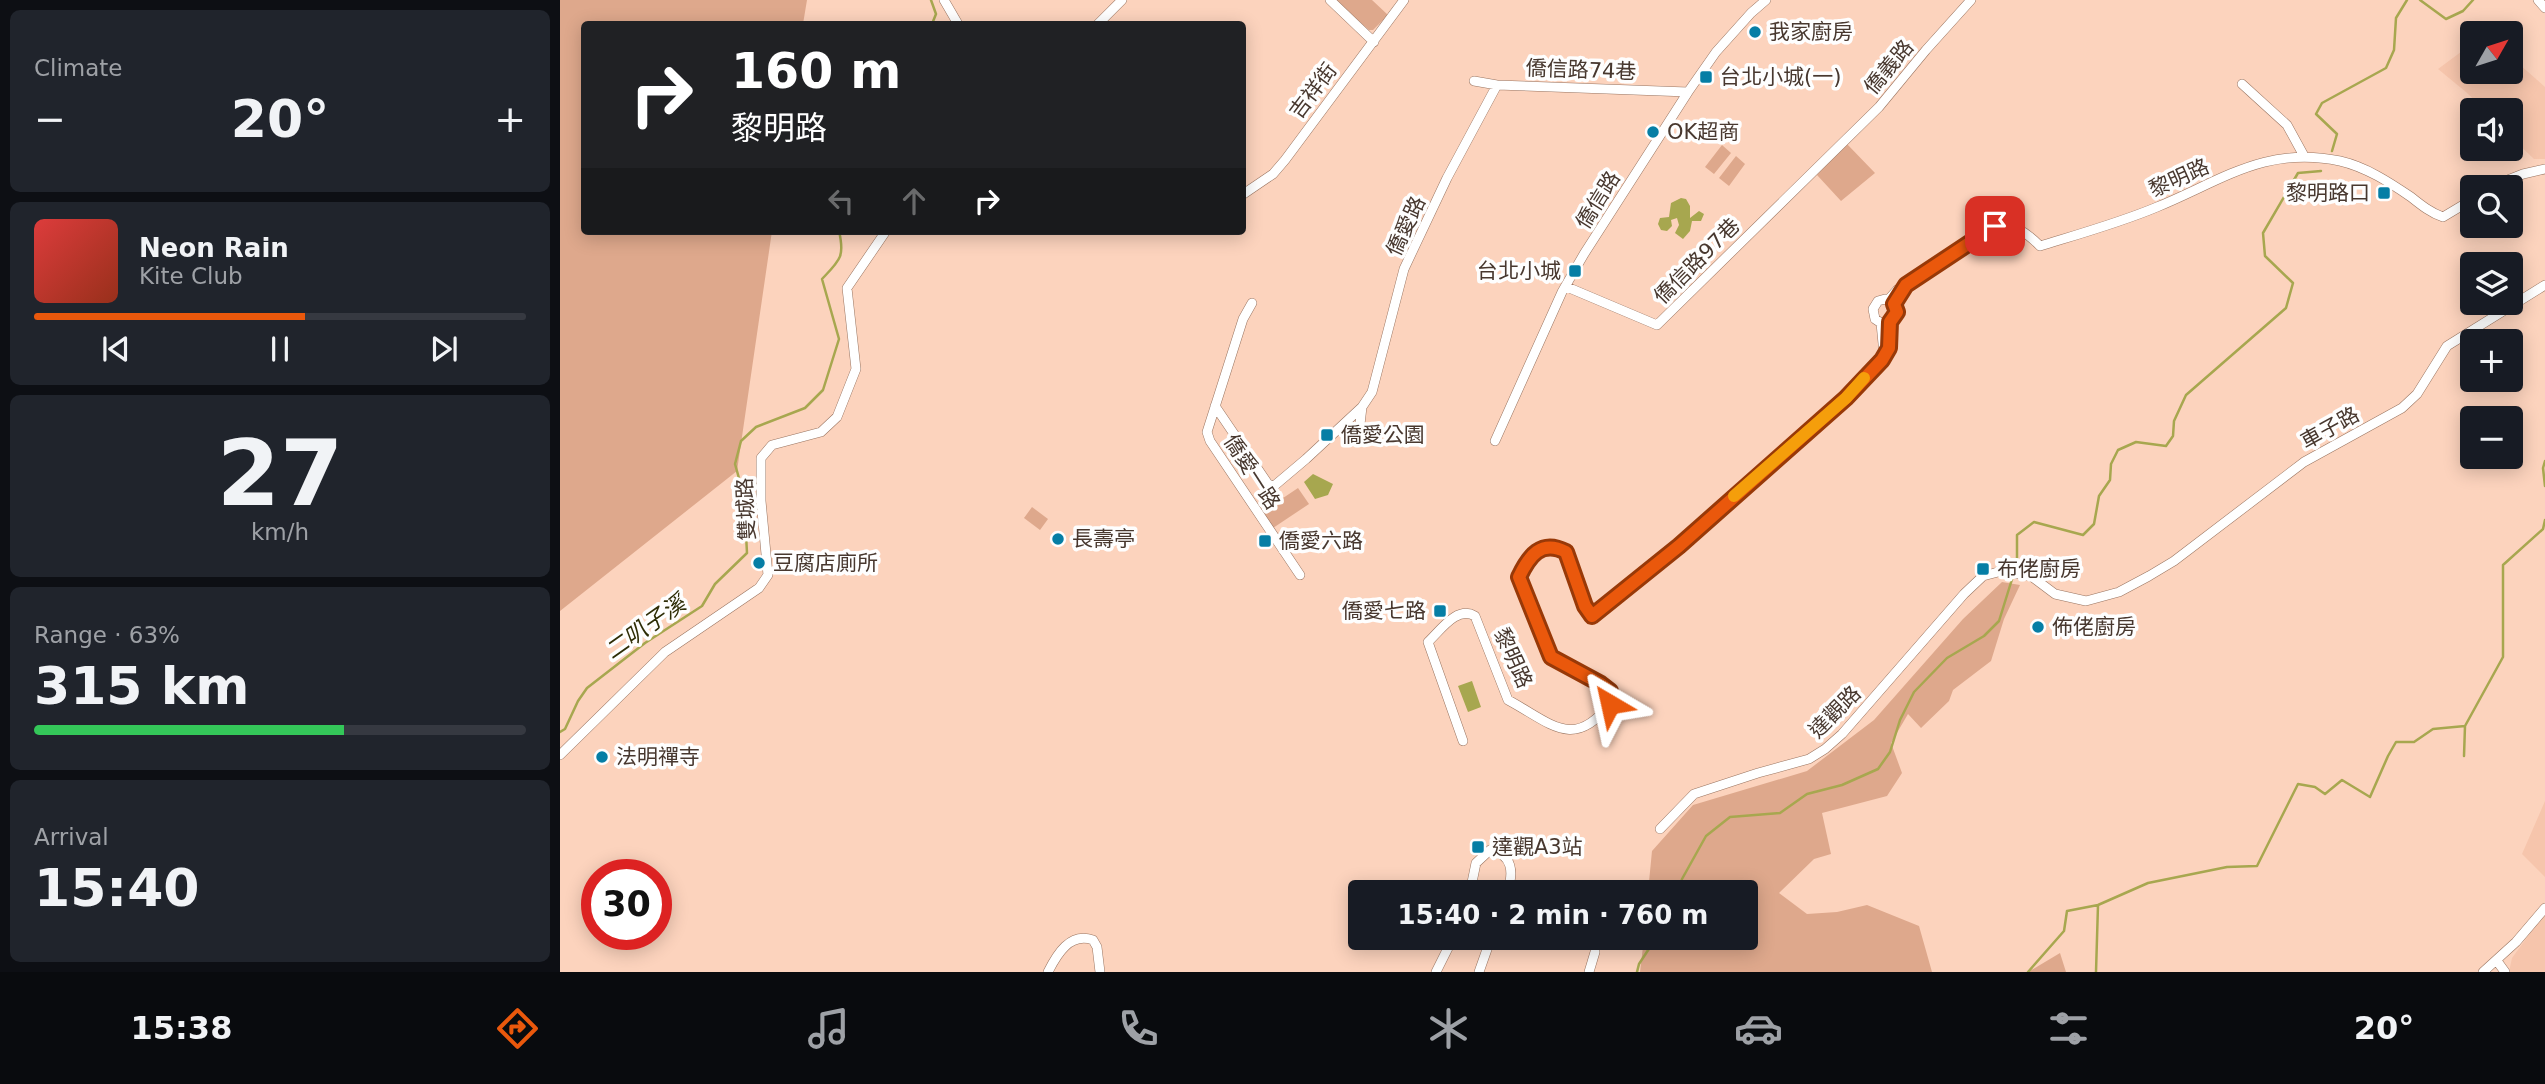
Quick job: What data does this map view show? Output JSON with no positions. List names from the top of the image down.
{
  "streets": {
    "street": [
      "僑義路",
      "僑信路74巷",
      "吉祥街",
      "黎明路",
      "僑信路",
      "僑愛路",
      "僑信路97巷",
      "車子路",
      "僑愛一路",
      "雙城路",
      "達觀路"
    ]
  },
  "crossings": [
    ["僑義路", "僑信路97巷"],
    ["僑信路74巷", "僑信路"],
    ["僑信路74巷", "僑愛路"],
    ["僑信路", "僑信路97巷"],
    ["車子路", "達觀路"]
  ],
  "water": ["二叭子溪"],
  "places": {
    "other": [
      "我家廚房",
      "OK超商",
      "長壽亭",
      "豆腐店廁所",
      "佈佬廚房",
      "法明禪寺"
    ],
    "transit": [
      "台北小城(一)",
      "黎明路口",
      "台北小城",
      "僑愛公園",
      "僑愛六路",
      "布佬廚房",
      "僑愛七路",
      "達觀A3站"
    ]
  },
  "north": "top right",
  "page": {
    "tile": [
      "Climate",
      ["27", "km/h"],
      ["Range · 63%", "315 km"],
      ["Arrival", "15:40"]
    ],
    "map_buttons": ["+", "−"],
    "turn": ["160 m", "黎明路"],
    "heat": ["−", "20°", "+"],
    "song": ["Neon Rain", "Kite Club"],
    "limit": "30",
    "trip": "15:40 · 2 min · 760 m",
    "tabs": ["15:38", "20°"]
  }
}
